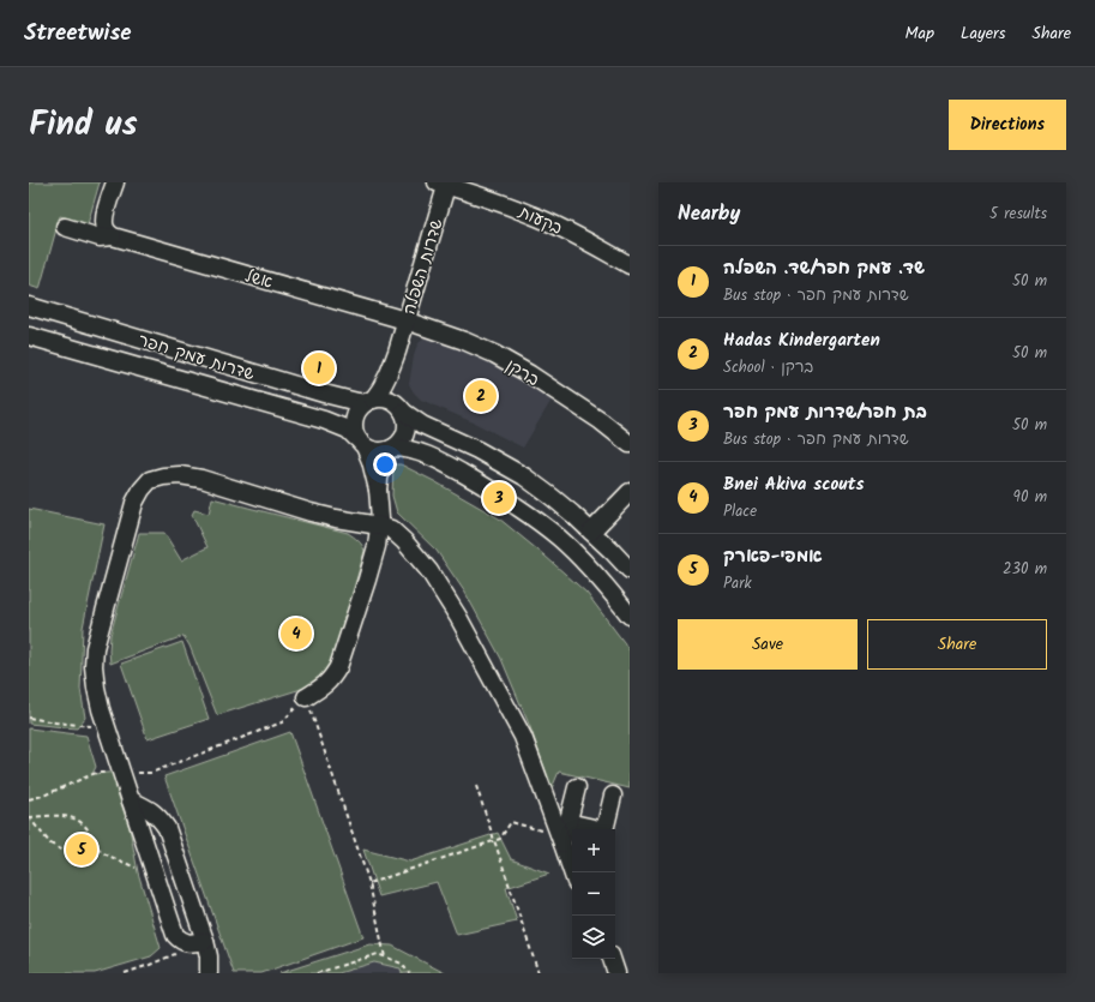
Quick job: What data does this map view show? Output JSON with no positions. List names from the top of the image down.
{
  "streets": {
    "street": [
      "בקעות",
      "שדרות השפלה",
      "אשל",
      "שדרות עמק חפר",
      "ברקן"
    ]
  },
  "crossings": [
    ["בקעות", "שדרות השפלה"],
    ["שדרות השפלה", "אשל"],
    ["שדרות השפלה", "שדרות עמק חפר"],
    ["שדרות השפלה", "ברקן"],
    ["אשל", "ברקן"]
  ],
  "page": {
    "header": "Streetwise",
    "nav": ["Map", "Layers", "Share"],
    "title": "Find us",
    "buttons": [
      "Directions",
      ["Save", "Share"]
    ],
    "heading": ["Nearby", "5 results"],
    "list": [
      {
        "mark": "1",
        "name": "שד. עמק חפר/שד. השפלה",
        "note": "Bus stop · שדרות עמק חפר",
        "value": "50 m"
      },
      {
        "mark": "2",
        "name": "Hadas Kindergarten",
        "note": "School · ברקן",
        "value": "50 m"
      },
      {
        "mark": "3",
        "name": "בת חפר/שדרות עמק חפר",
        "note": "Bus stop · שדרות עמק חפר",
        "value": "50 m"
      },
      {
        "mark": "4",
        "name": "Bnei Akiva scouts",
        "note": "Place",
        "value": "90 m"
      },
      {
        "mark": "5",
        "name": "אמפי-פארק",
        "note": "Park",
        "value": "230 m"
      }
    ],
    "pins": [
      "1",
      "2",
      "3",
      "4",
      "5"
    ],
    "map_buttons": ["+", "−"]
  }
}
